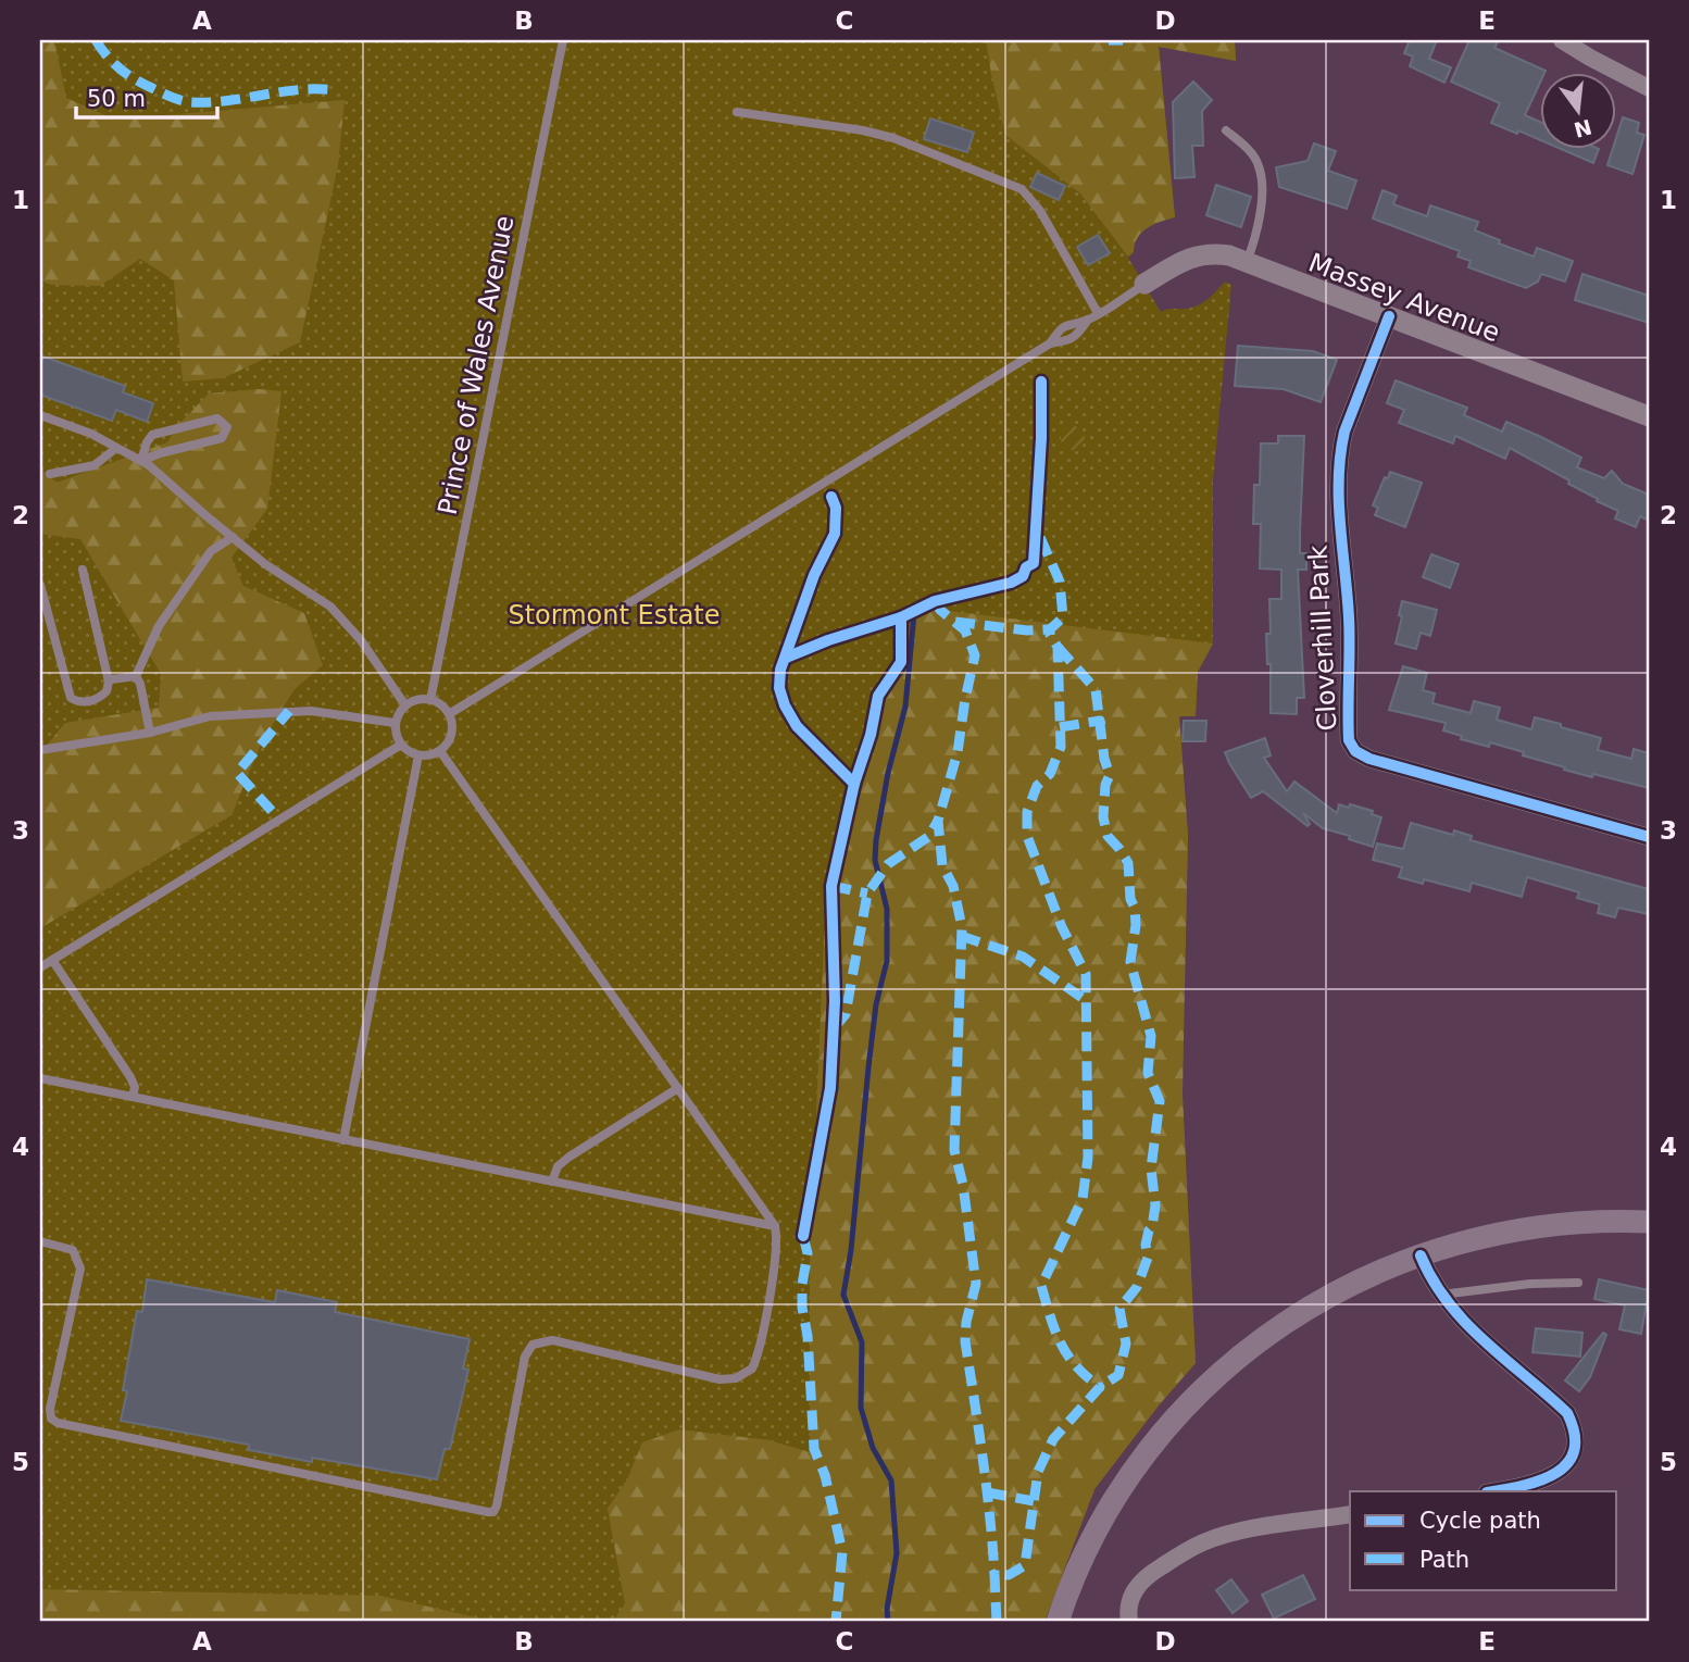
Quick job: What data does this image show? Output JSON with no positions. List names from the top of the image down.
{
  "streets": {
    "street": ["Massey Avenue", "Cloverhill Park"],
    "lane": ["Prince of Wales Avenue"]
  },
  "crossings": [
    ["Massey Avenue", "Cloverhill Park"]
  ],
  "parks": ["Stormont Estate"],
  "legend": ["Cycle path", "Path"],
  "scale_bar": "50 m",
  "north": "bottom",
  "grid": {
    "columns": [
      "A",
      "B",
      "C",
      "D",
      "E"
    ],
    "rows": [
      "1",
      "2",
      "3",
      "4",
      "5"
    ]
  }
}
